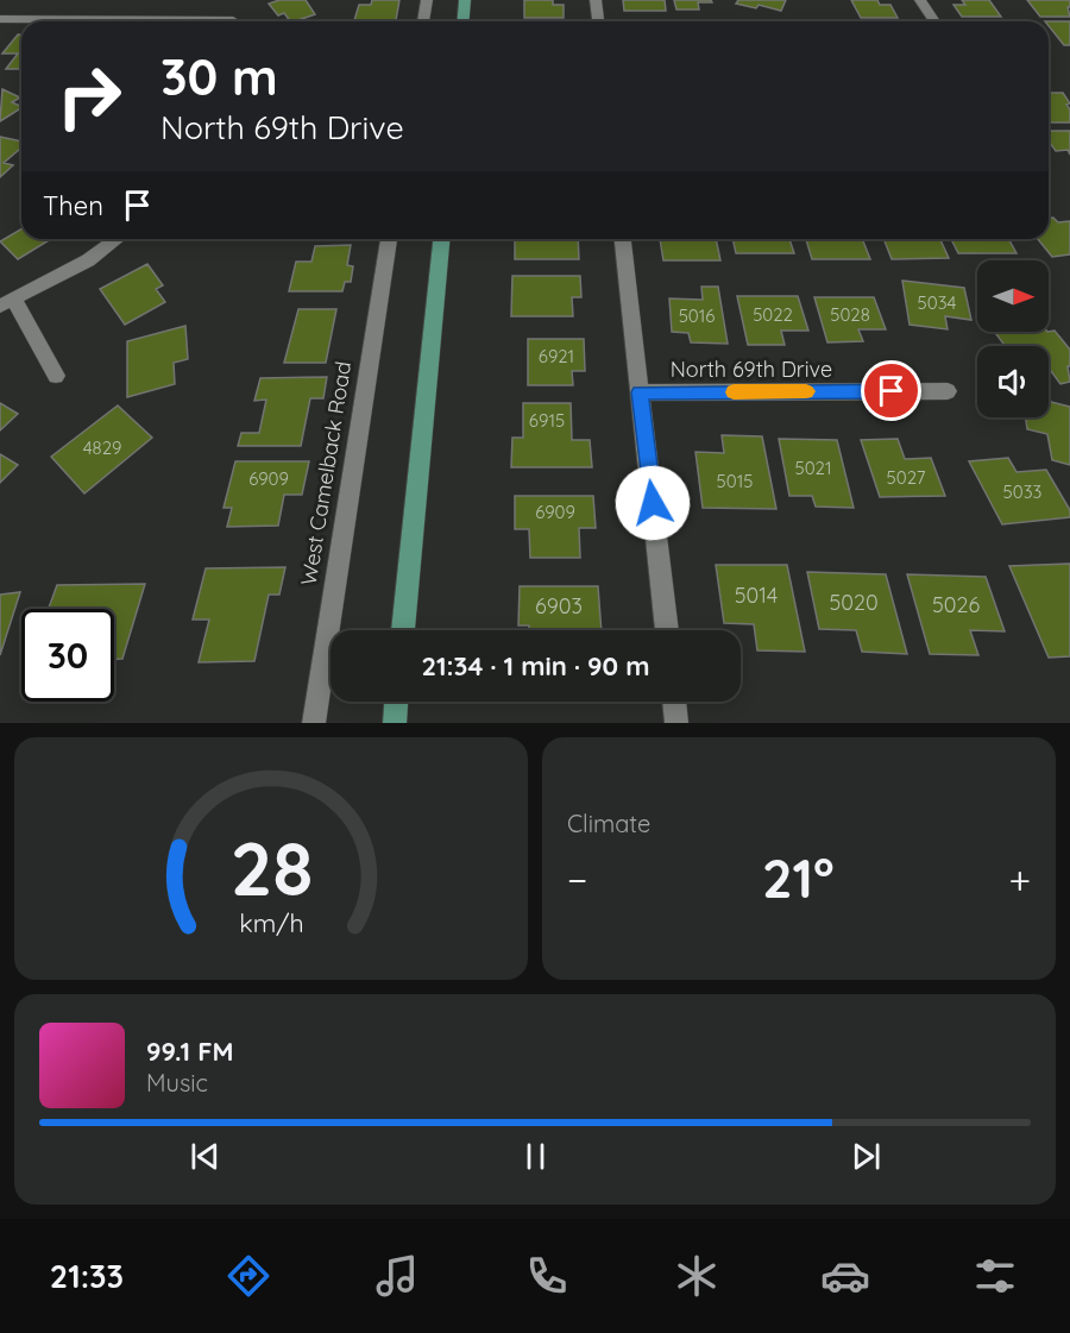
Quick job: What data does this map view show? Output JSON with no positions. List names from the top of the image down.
{
  "streets": {
    "street": ["North 69th Drive", "West Camelback Road"]
  },
  "house_numbers": [
    "5034",
    "5022",
    "5028",
    "5016",
    "6921",
    "6915",
    "4829",
    "5021",
    "5027",
    "6909",
    "5015",
    "5033",
    "6909",
    "5014",
    "5020",
    "5026",
    "6903"
  ],
  "north": "right",
  "page": {
    "turn": ["30 m", "North 69th Drive"],
    "then": "Then",
    "limit": "30",
    "trip": "21:34 · 1 min · 90 m",
    "tile": "Climate",
    "heat": ["−", "21°", "+"],
    "song": ["99.1 FM", "Music"],
    "tabs": "21:33",
    "gauge": ["28", "km/h"]
  }
}
